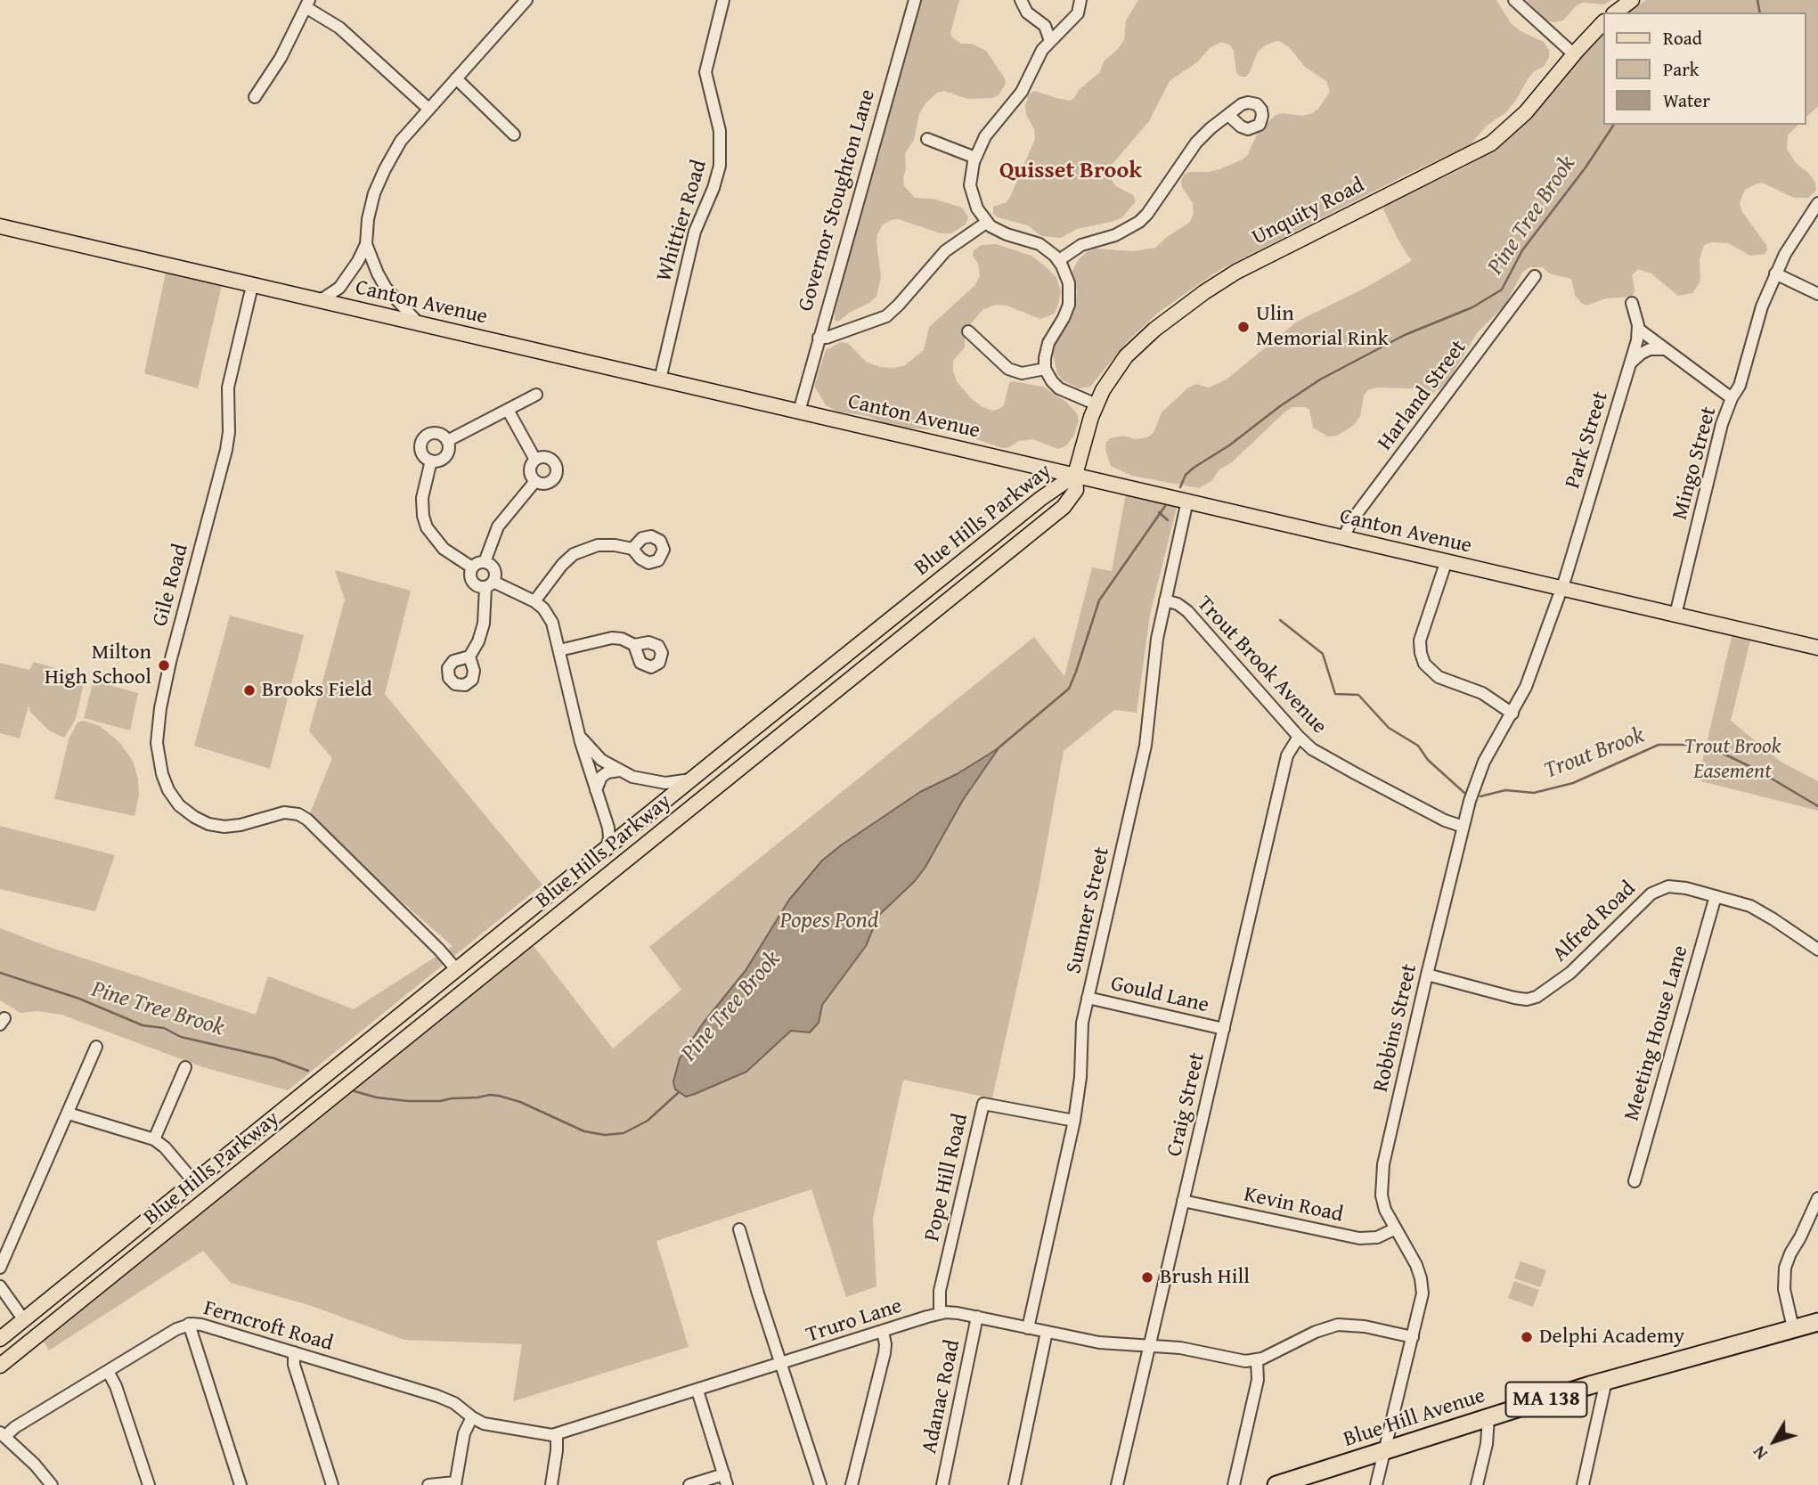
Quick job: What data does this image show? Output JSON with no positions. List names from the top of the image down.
{
  "streets": {
    "highway": ["MA 138", "Blue Hill Avenue"],
    "main road": ["Unquity Road", "Canton Avenue", "Blue Hills Parkway"],
    "street": [
      "Governor Stoughton Lane",
      "Whittier Road",
      "Harland Street",
      "Park Street",
      "Mingo Street",
      "Gile Road",
      "Trout Brook Avenue",
      "Sumner Street",
      "Alfred Road",
      "Gould Lane",
      "Robbins Street",
      "Meeting House Lane",
      "Craig Street",
      "Pope Hill Road",
      "Kevin Road",
      "Truro Lane",
      "Ferncroft Road",
      "Adanac Road"
    ]
  },
  "crossings": [
    ["Governor Stoughton Lane", "Canton Avenue"],
    ["Unquity Road", "Canton Avenue"],
    ["Unquity Road", "Blue Hills Parkway"],
    ["Whittier Road", "Canton Avenue"],
    ["Canton Avenue", "Harland Street"],
    ["Canton Avenue", "Park Street"],
    ["Canton Avenue", "Mingo Street"],
    ["Canton Avenue", "Blue Hills Parkway"],
    ["Canton Avenue", "Gile Road"],
    ["Canton Avenue", "Sumner Street"],
    ["Canton Avenue", "Robbins Street"],
    ["Park Street", "Mingo Street"],
    ["Park Street", "Robbins Street"],
    ["Blue Hills Parkway", "Gile Road"],
    ["Trout Brook Avenue", "Sumner Street"],
    ["Trout Brook Avenue", "Robbins Street"],
    ["Trout Brook Avenue", "Craig Street"],
    ["Sumner Street", "Gould Lane"],
    ["Sumner Street", "Pope Hill Road"],
    ["Sumner Street", "Truro Lane"],
    ["Alfred Road", "Robbins Street"],
    ["Alfred Road", "Meeting House Lane"],
    ["Gould Lane", "Craig Street"],
    ["Robbins Street", "Kevin Road"],
    ["Robbins Street", "Blue Hill Avenue"],
    ["Craig Street", "Kevin Road"],
    ["Craig Street", "Truro Lane"],
    ["Pope Hill Road", "Truro Lane"],
    ["Truro Lane", "Ferncroft Road"],
    ["Truro Lane", "Adanac Road"]
  ],
  "districts": ["Quisset Brook"],
  "water": ["Pine Tree Brook", "Trout Brook", "Popes Pond"],
  "parks": ["Trout Brook Easement"],
  "places": [
    "Ulin Memorial Rink",
    "Milton High School",
    "Brooks Field",
    "Brush Hill",
    "Delphi Academy"
  ],
  "legend": ["Road", "Park", "Water"],
  "north": "bottom left"
}
